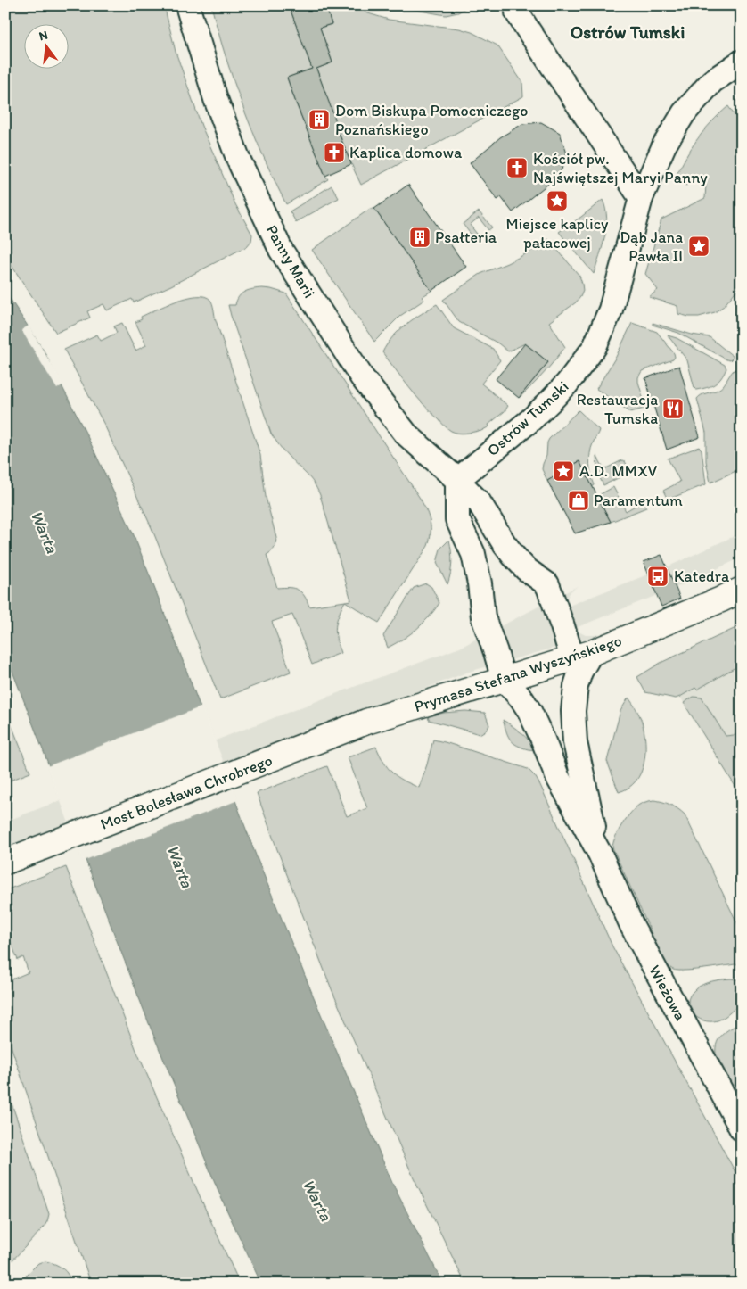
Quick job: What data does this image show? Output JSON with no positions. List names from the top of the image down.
{
  "streets": {
    "street": [
      "Panny Marii",
      "Ostrów Tumski",
      "Prymasa Stefana Wyszyńskiego",
      "Most Bolesława Chrobrego",
      "Wieżowa"
    ]
  },
  "crossings": [
    ["Panny Marii", "Ostrów Tumski"],
    ["Panny Marii", "Prymasa Stefana Wyszyńskiego"],
    ["Panny Marii", "Wieżowa"],
    ["Prymasa Stefana Wyszyńskiego", "Most Bolesława Chrobrego"],
    ["Prymasa Stefana Wyszyńskiego", "Wieżowa"]
  ],
  "districts": ["Ostrów Tumski"],
  "water": ["Warta"],
  "places": {
    "building": ["Dom Biskupa Pomocniczego Poznańskiego", "Psałteria"],
    "church": ["Kaplica domowa", "Kościół pw. Najświętszej Maryi Panny"],
    "place": ["Miejsce kaplicy pałacowej", "Dąb Jana Pawła II", "A.D. MMXV"],
    "restaurant": ["Restauracja Tumska"],
    "shop": ["Paramentum"],
    "bus stop": ["Katedra"]
  },
  "north": "top"
}
